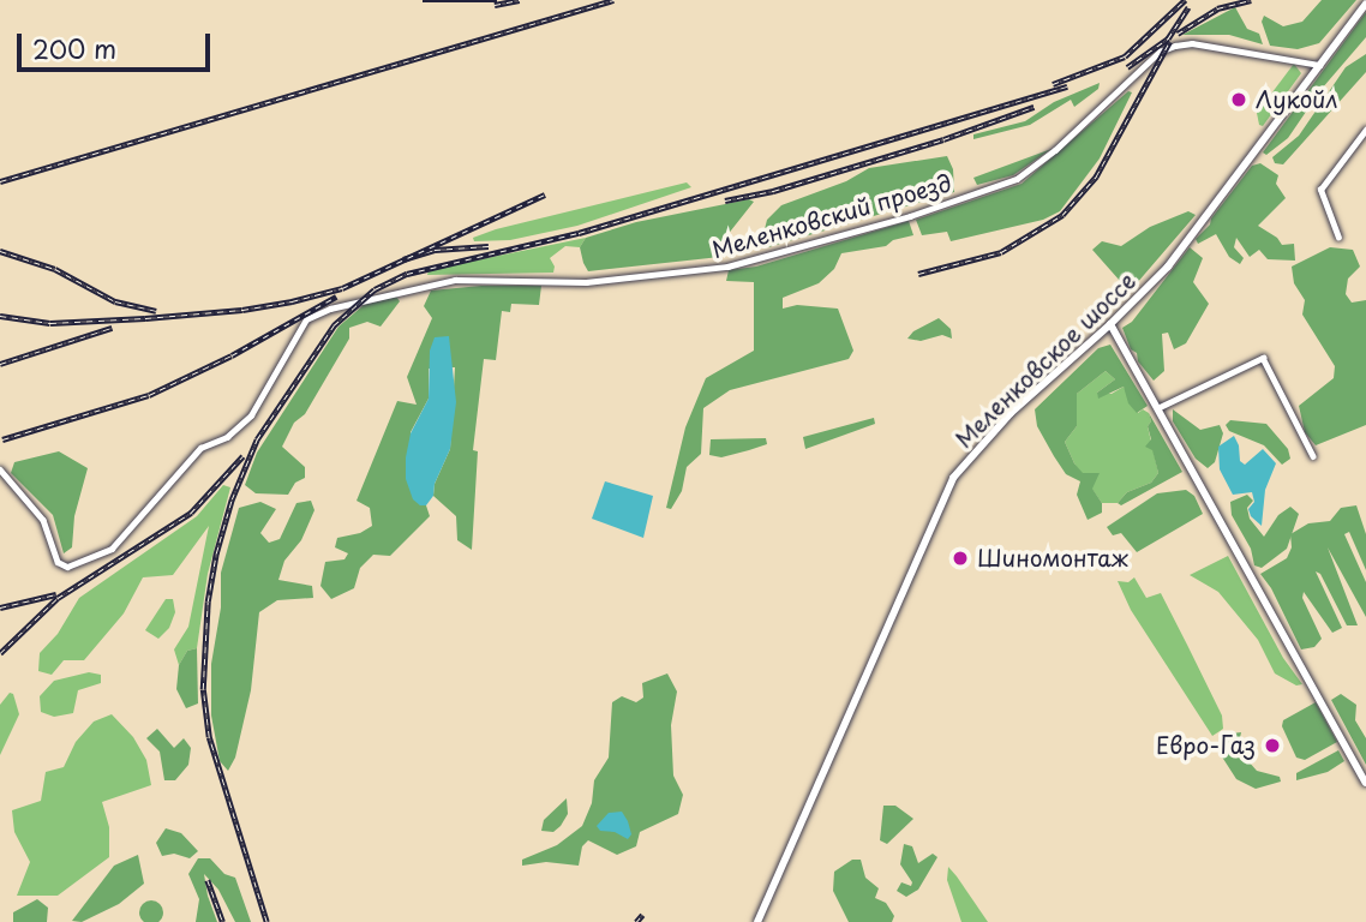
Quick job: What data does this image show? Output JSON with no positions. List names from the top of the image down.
{
  "streets": {
    "main road": ["Меленковское шоссе"],
    "street": ["Меленковский проезд"]
  },
  "crossings": [
    ["Меленковский проезд", "Меленковское шоссе"]
  ],
  "places": ["Лукойл", "Шиномонтаж", "Евро-Газ"],
  "scale_bar": "200 m"
}
